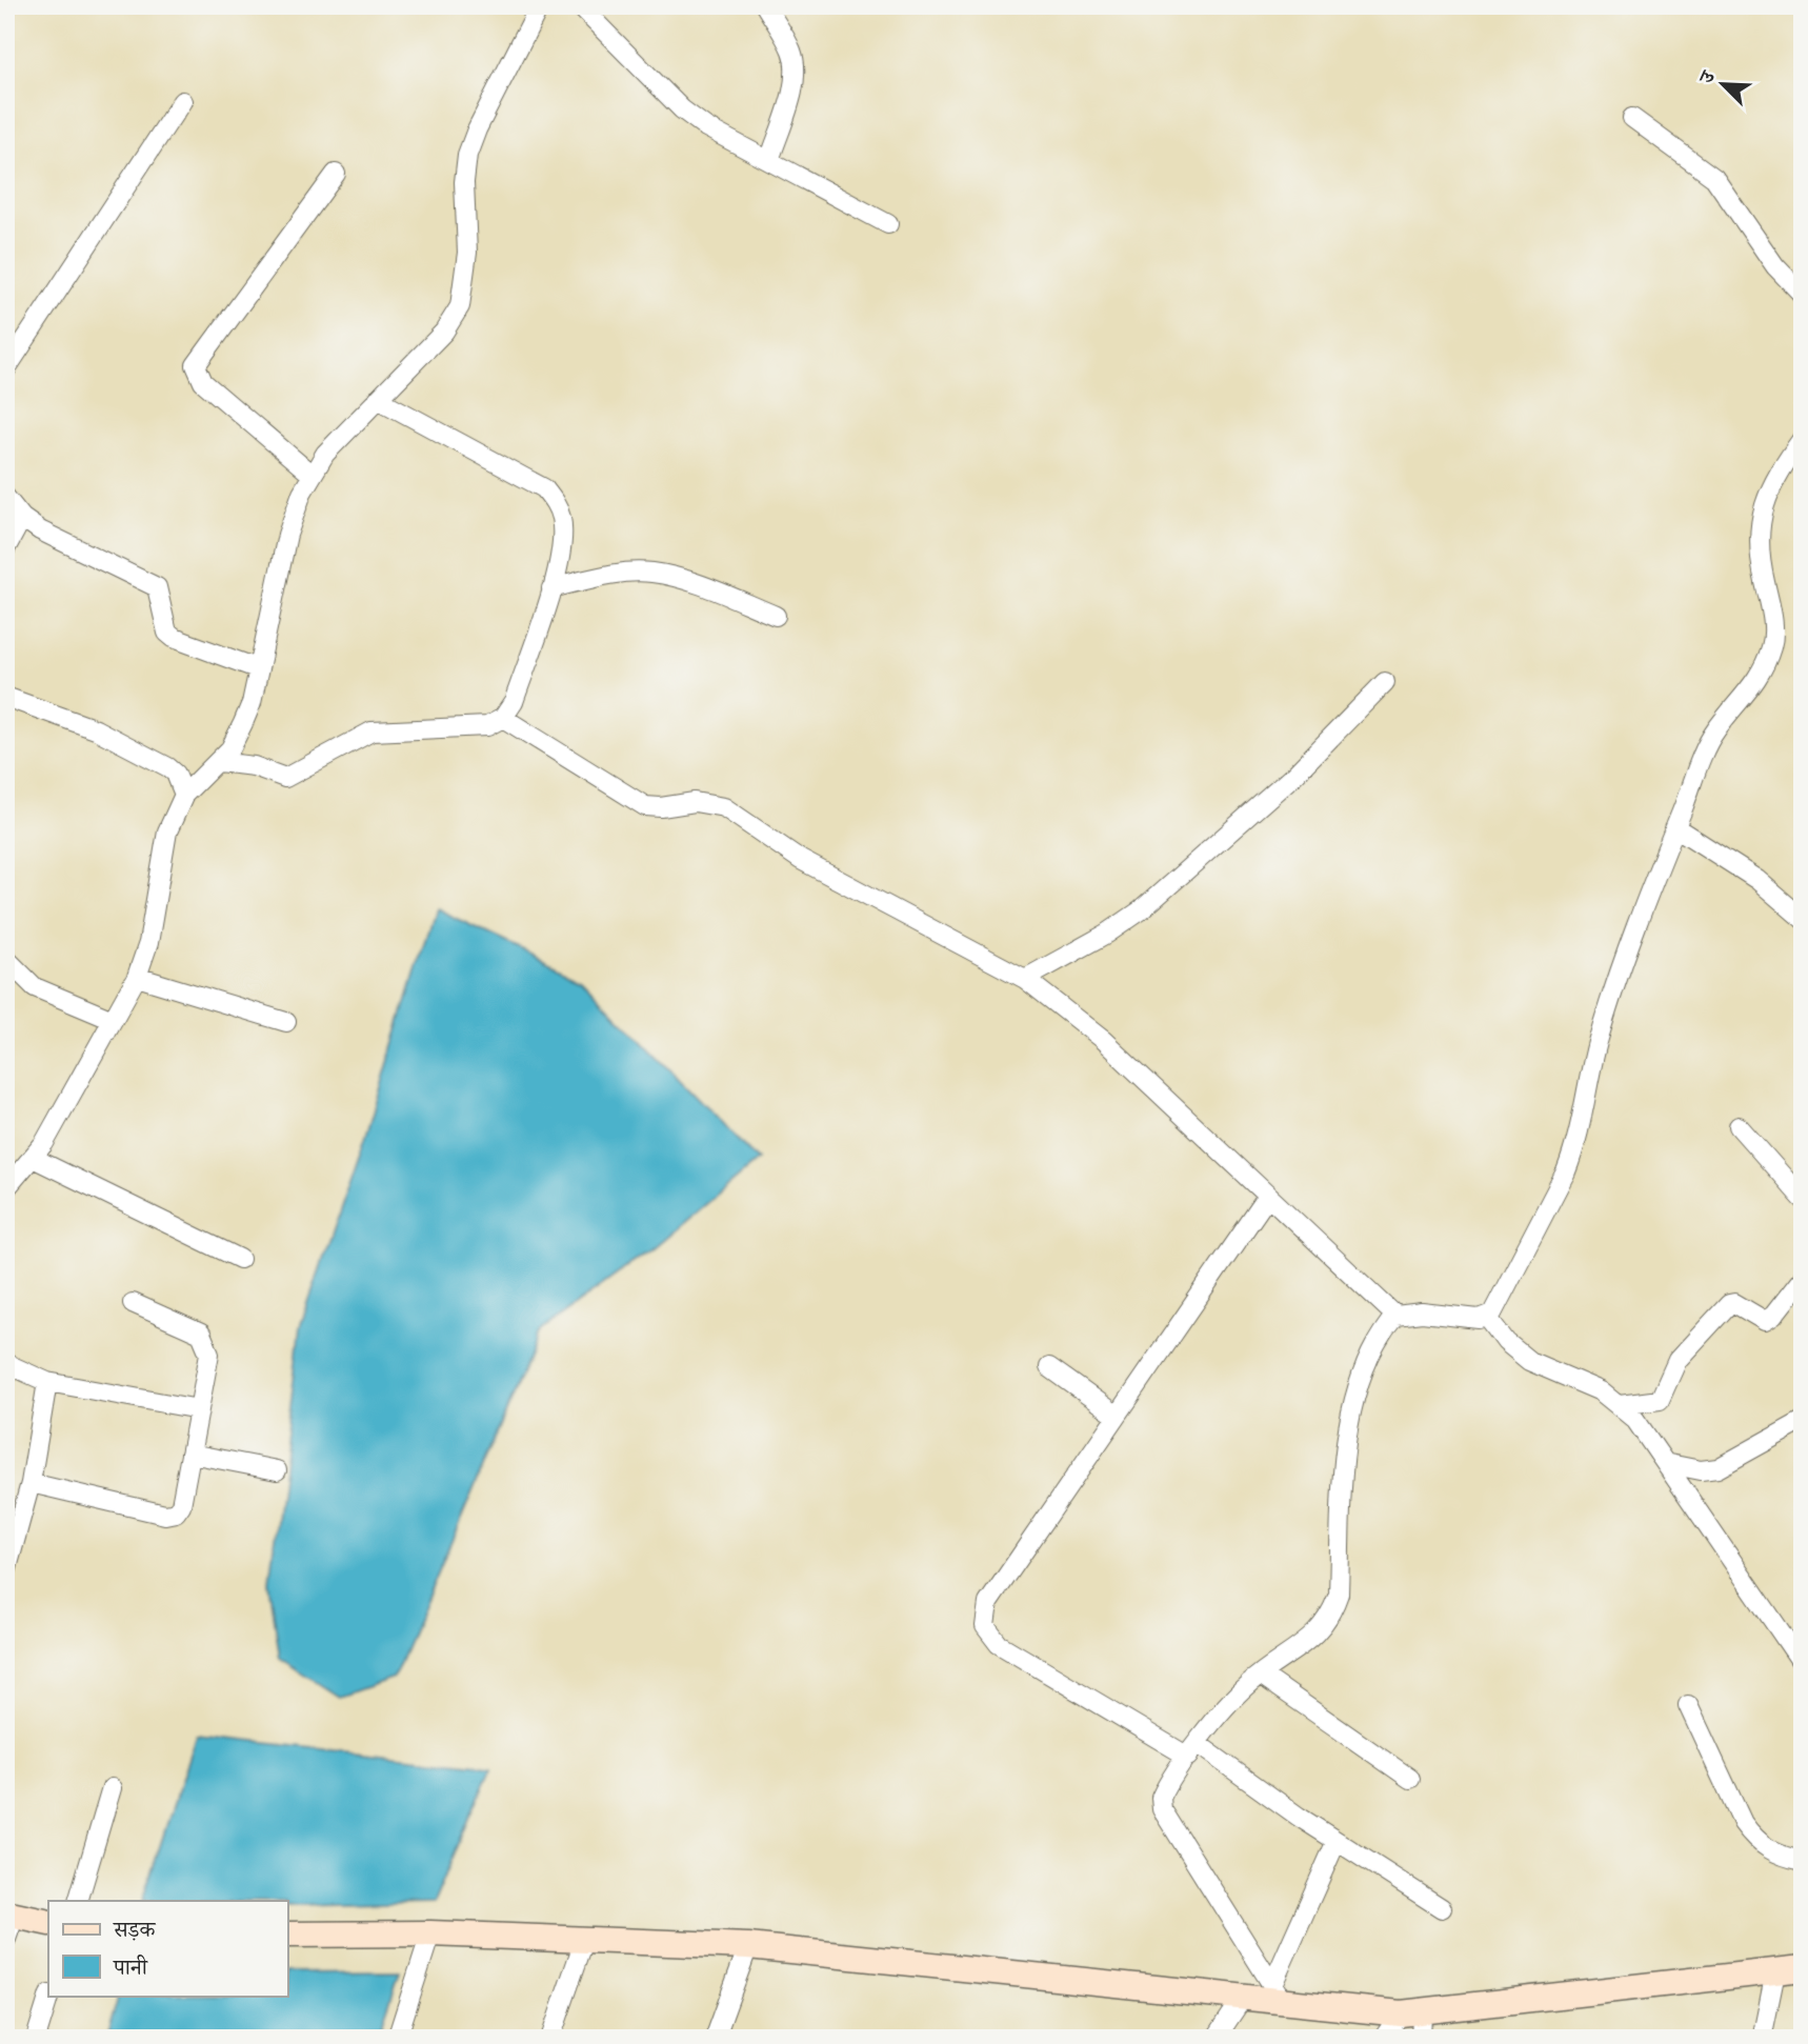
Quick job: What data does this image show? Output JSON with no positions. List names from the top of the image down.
{
  "legend": ["सड़क", "पानी"],
  "north": "top left"
}
